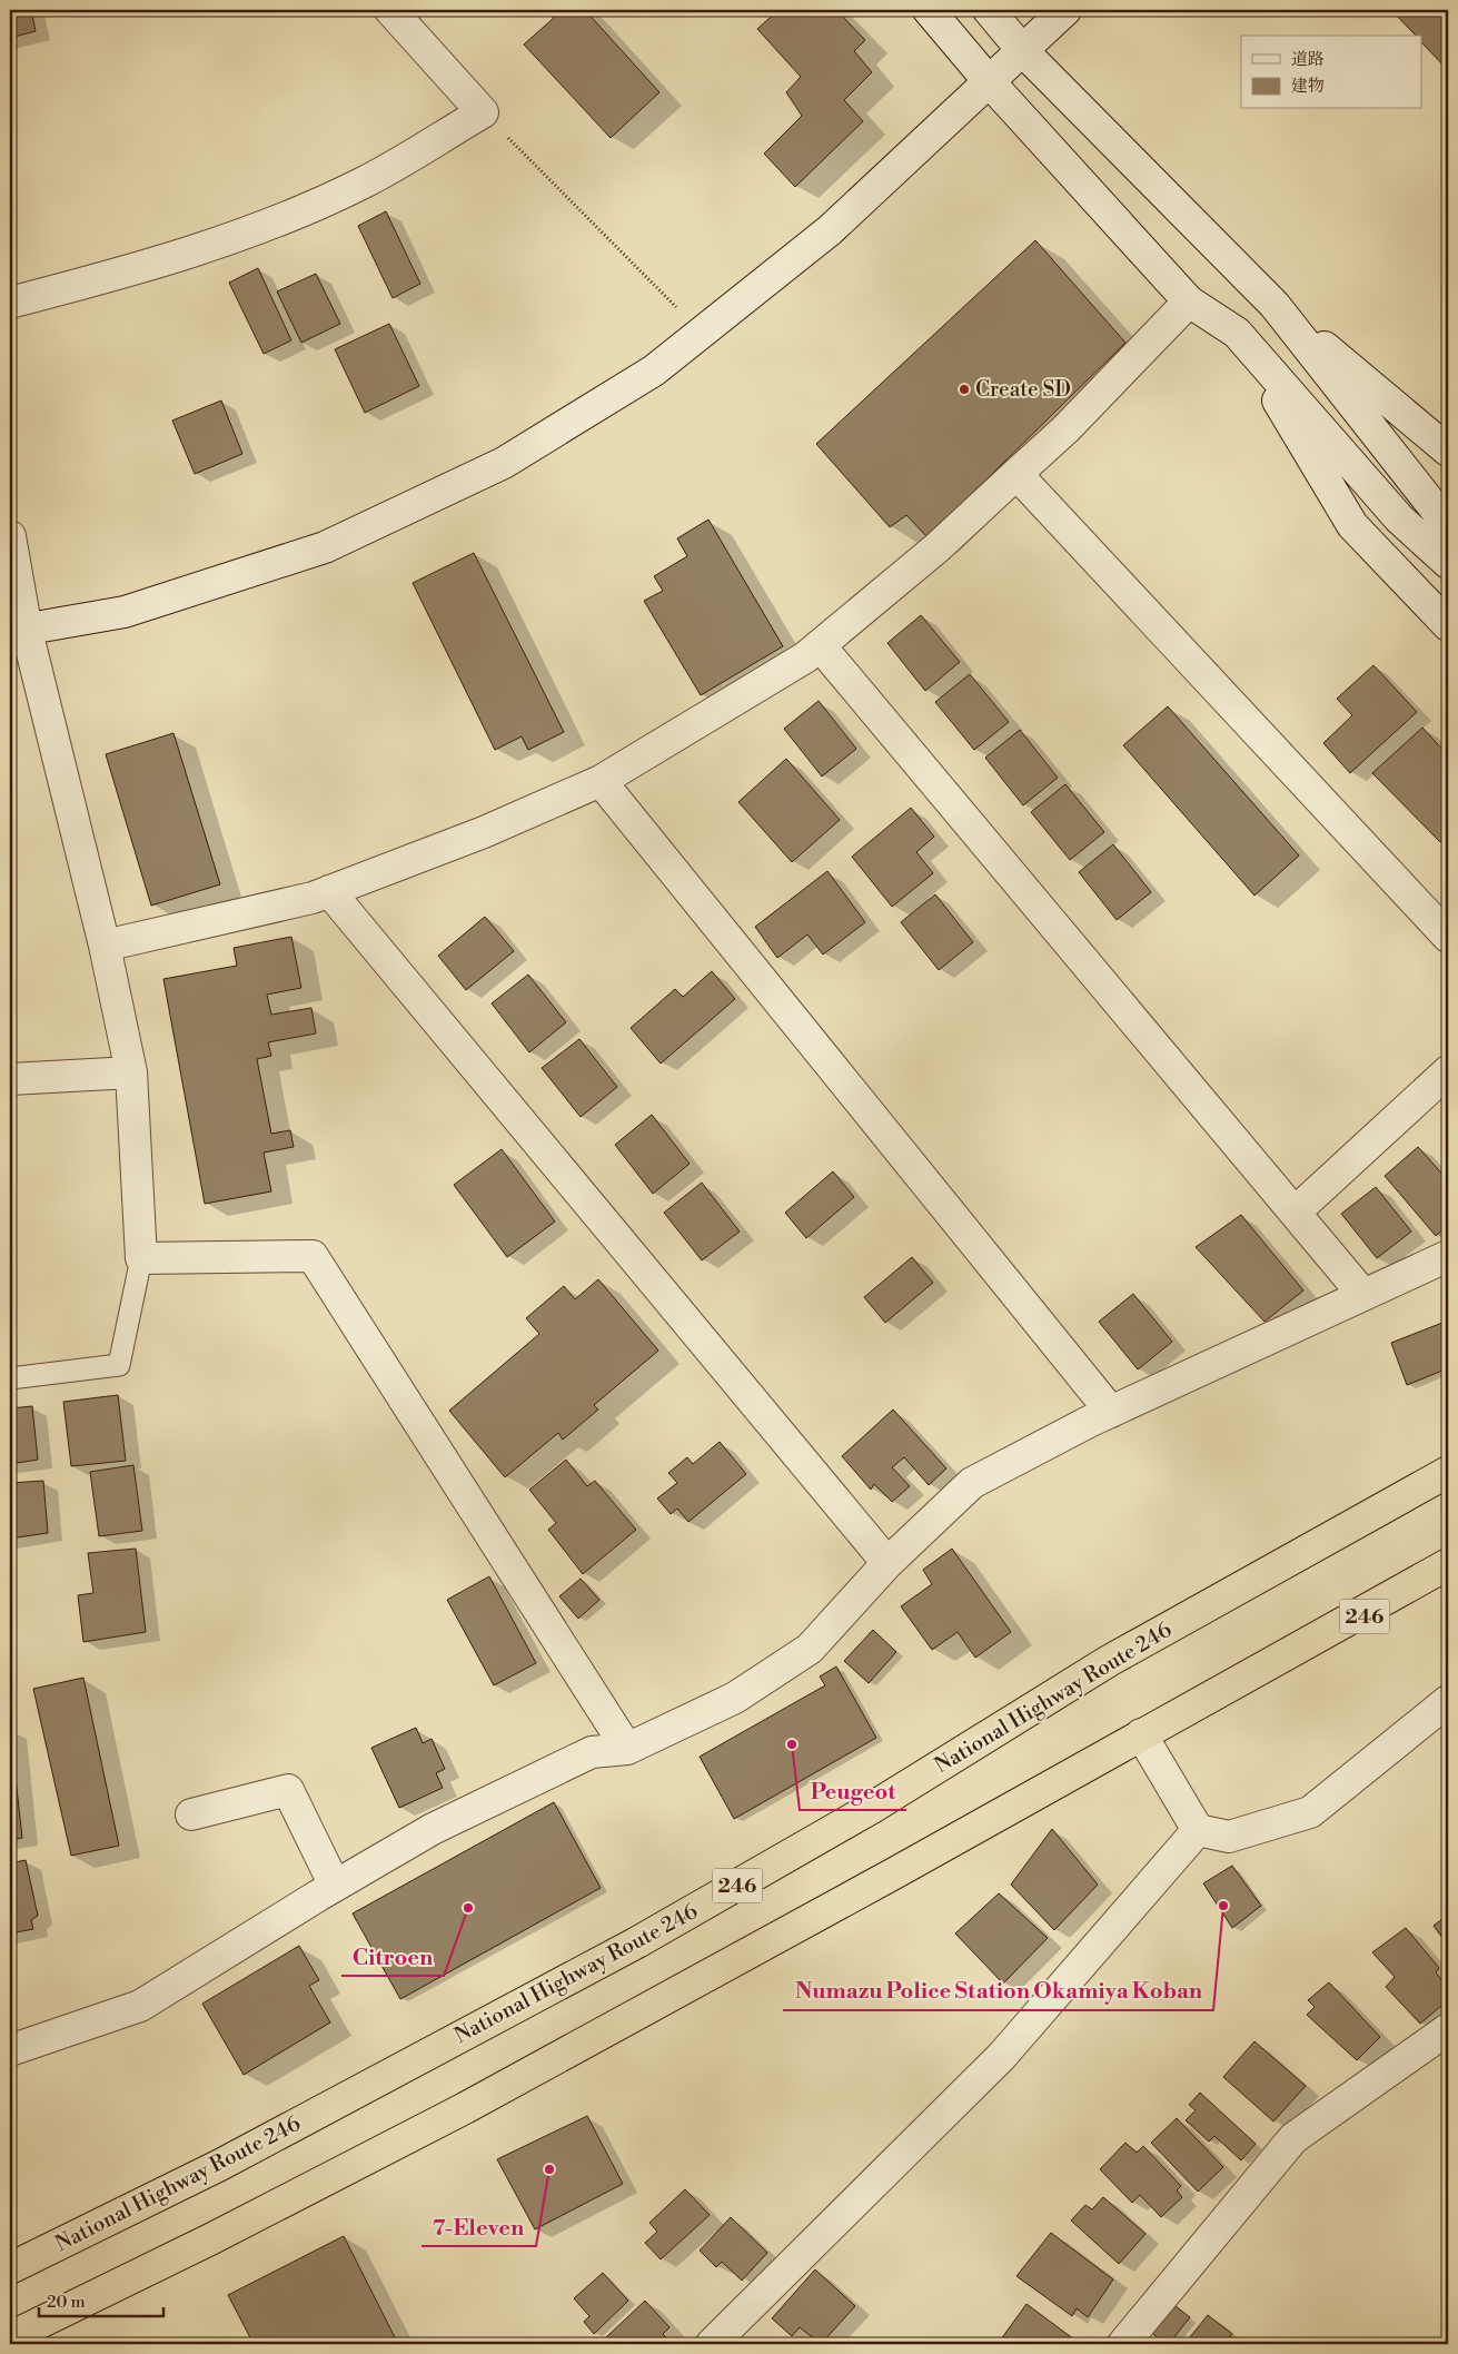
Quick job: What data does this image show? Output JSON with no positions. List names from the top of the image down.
{
  "streets": {
    "highway": ["246", "National Highway Route 246"]
  },
  "places": [
    "Create SD",
    "Peugeot",
    "Numazu Police Station Okamiya Koban",
    "Citroen",
    "7-Eleven"
  ],
  "legend": ["道路", "建物"],
  "scale_bar": "20 m"
}
